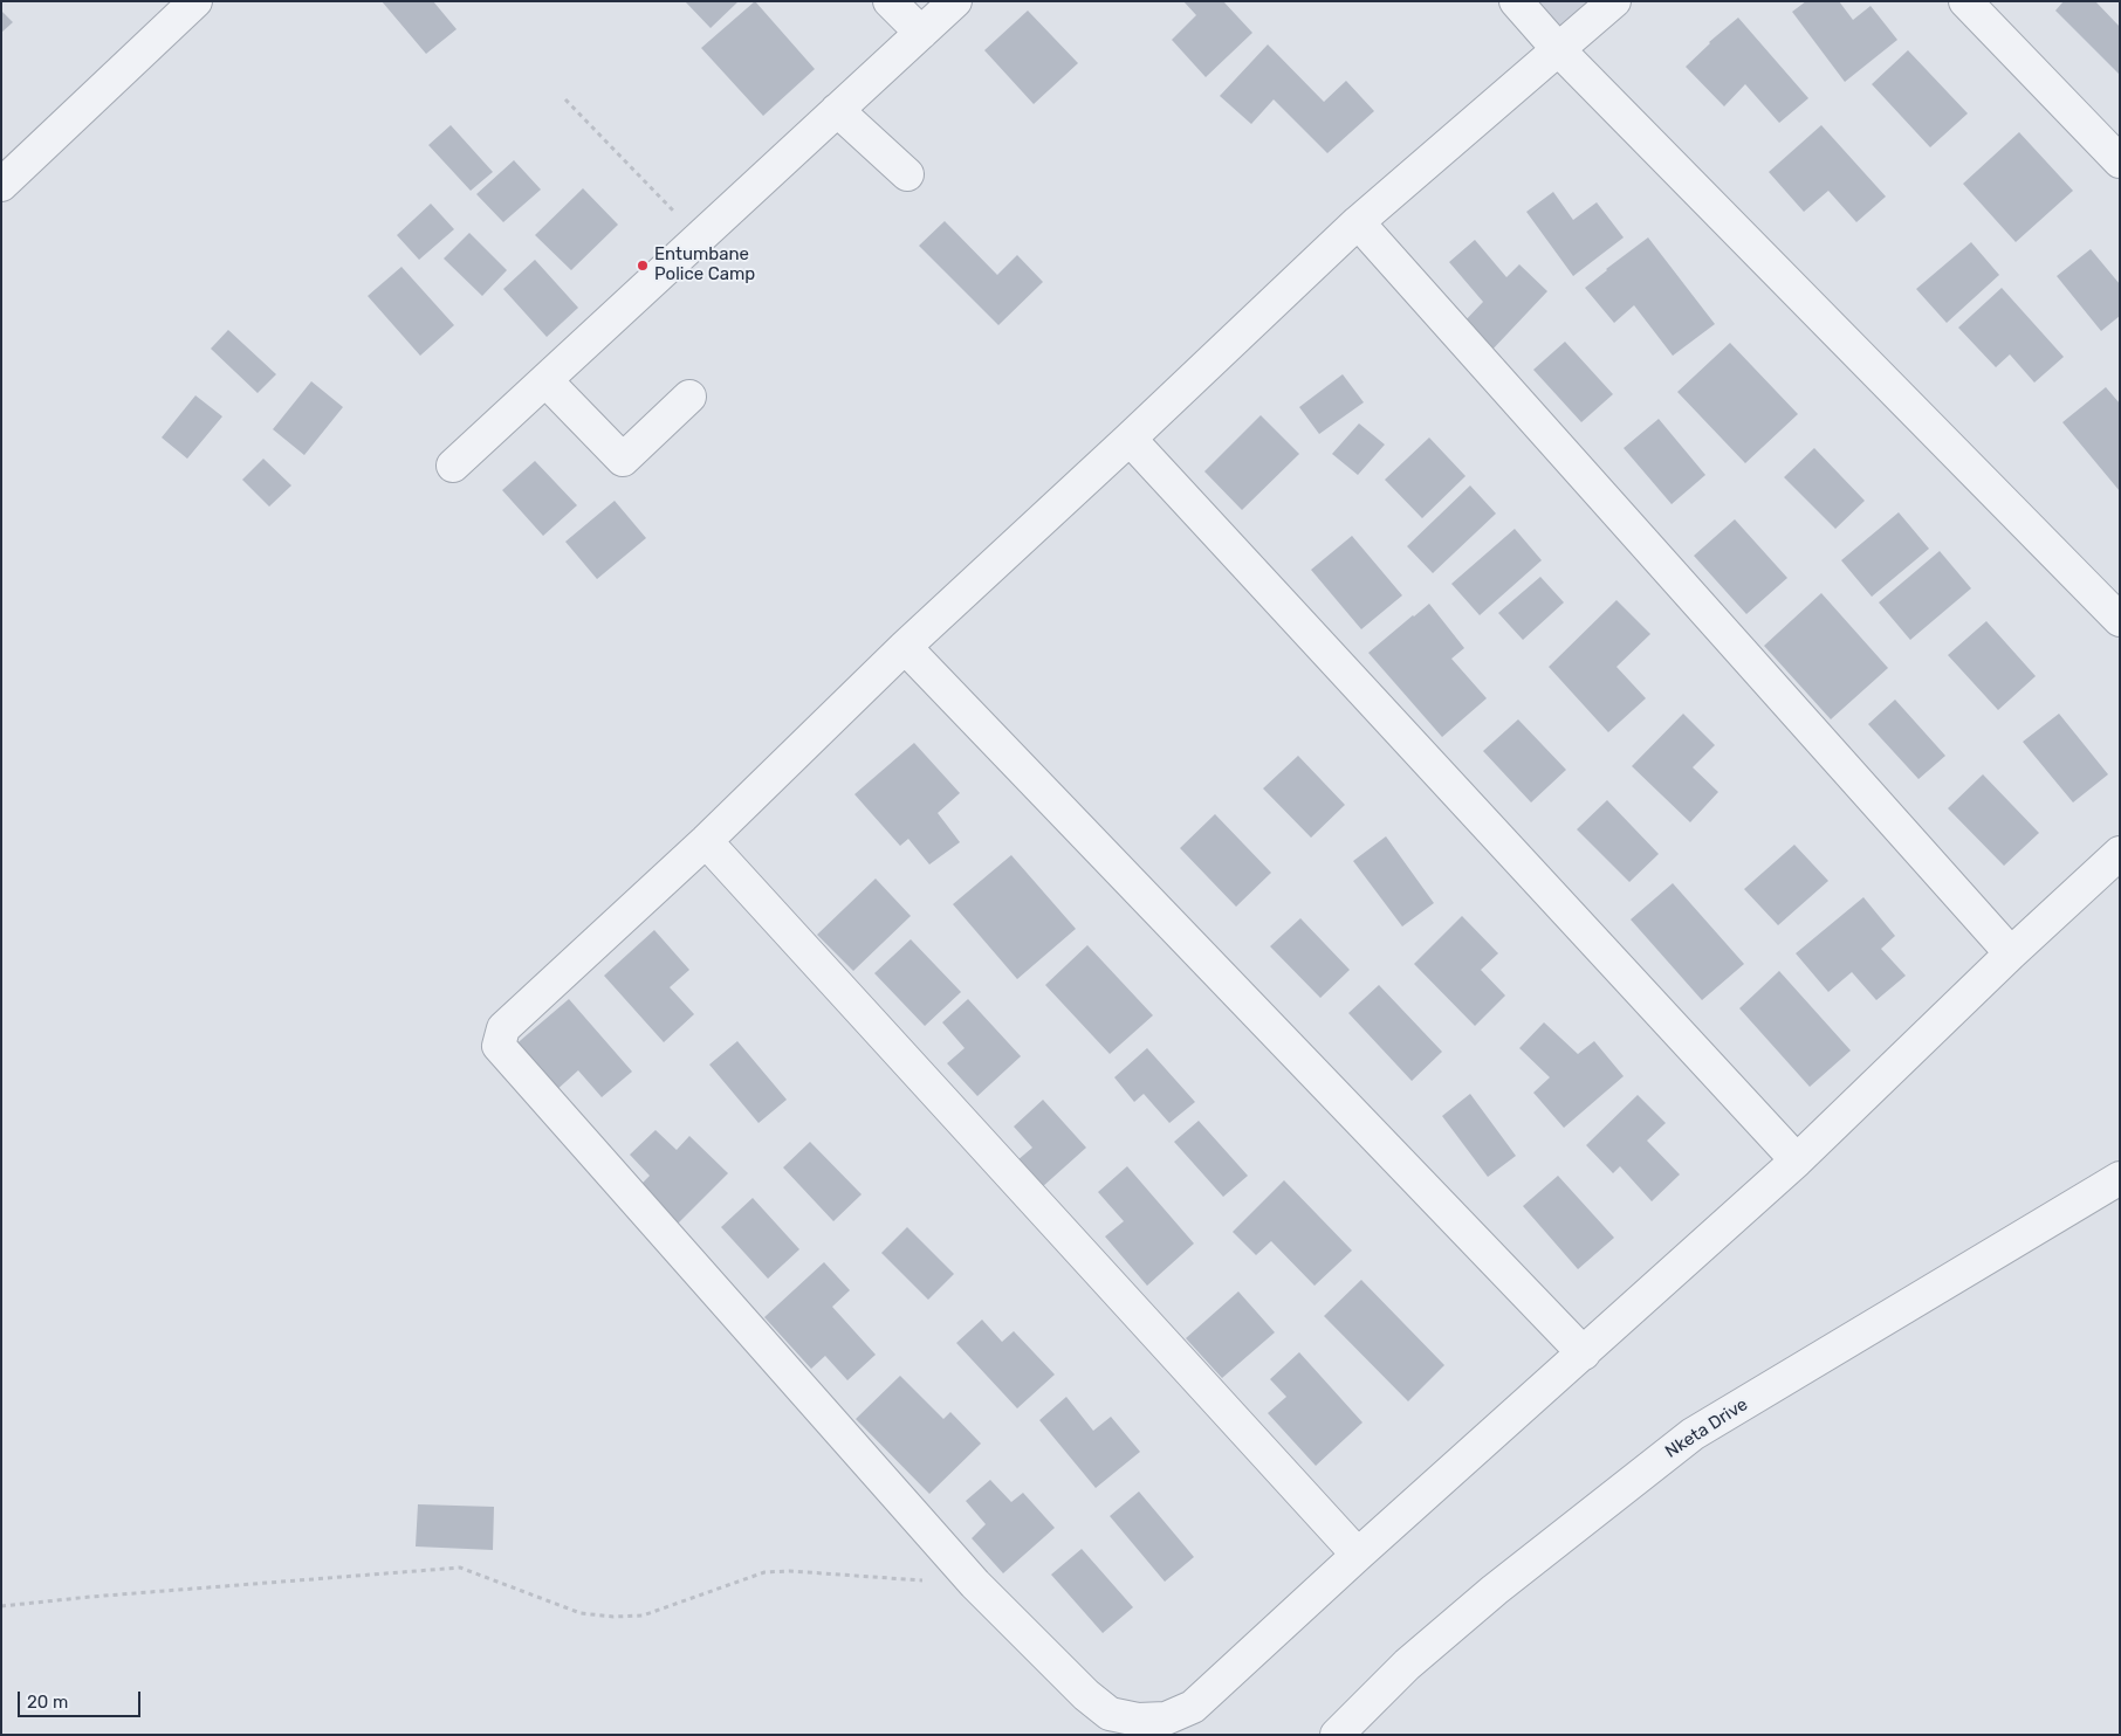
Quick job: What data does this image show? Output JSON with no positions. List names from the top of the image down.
{
  "streets": {
    "street": ["Nketa Drive"]
  },
  "places": ["Entumbane Police Camp"],
  "scale_bar": "20 m"
}
